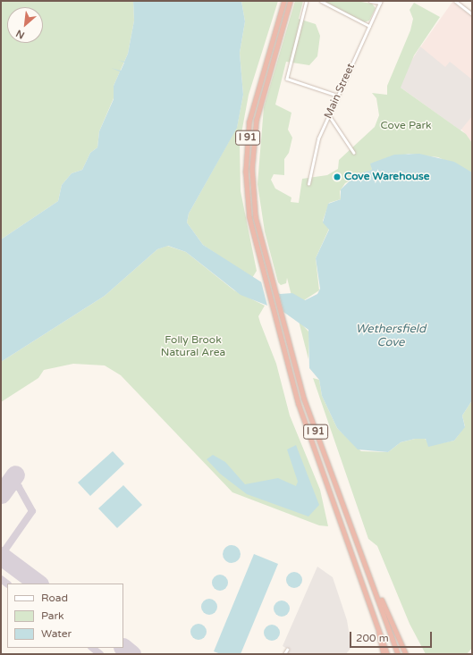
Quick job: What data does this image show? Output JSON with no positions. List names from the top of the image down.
{
  "streets": {
    "highway": ["I 91"],
    "street": ["Main Street"]
  },
  "water": ["Wethersfield Cove"],
  "parks": ["Cove Park", "Folly Brook Natural Area"],
  "places": ["Cove Warehouse"],
  "legend": ["Road", "Park", "Water"],
  "scale_bar": "200 m",
  "north": "bottom left"
}
